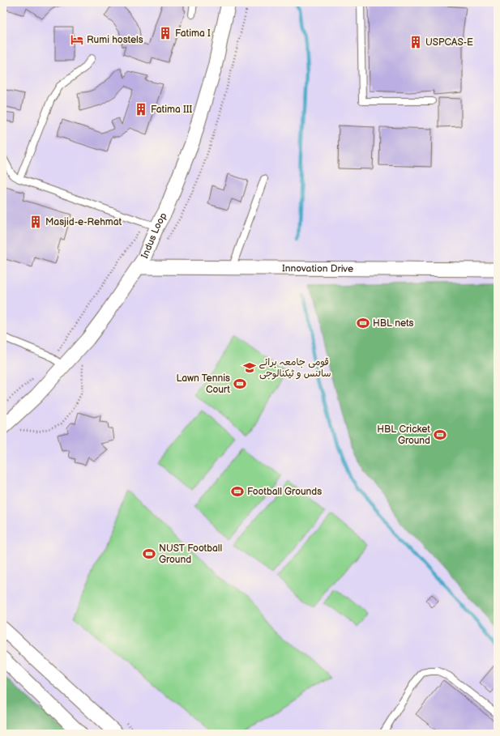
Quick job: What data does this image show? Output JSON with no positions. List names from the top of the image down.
{
  "streets": {
    "street": ["Indus Loop", "Innovation Drive"]
  },
  "crossings": [
    ["Indus Loop", "Innovation Drive"]
  ],
  "places": {
    "building": [
      "Fatima I",
      "USPCAS-E",
      "Fatima III",
      "Masjid-e-Rehmat"
    ],
    "hotel": ["Rumi hostels"],
    "sports": [
      "HBL nets",
      "Lawn Tennis Court",
      "HBL Cricket Ground",
      "Football Grounds",
      "NUST Football Ground"
    ],
    "school or university": ["قومی جامعہ برائے سائنس و ٹیکنالوجی"]
  }
}
